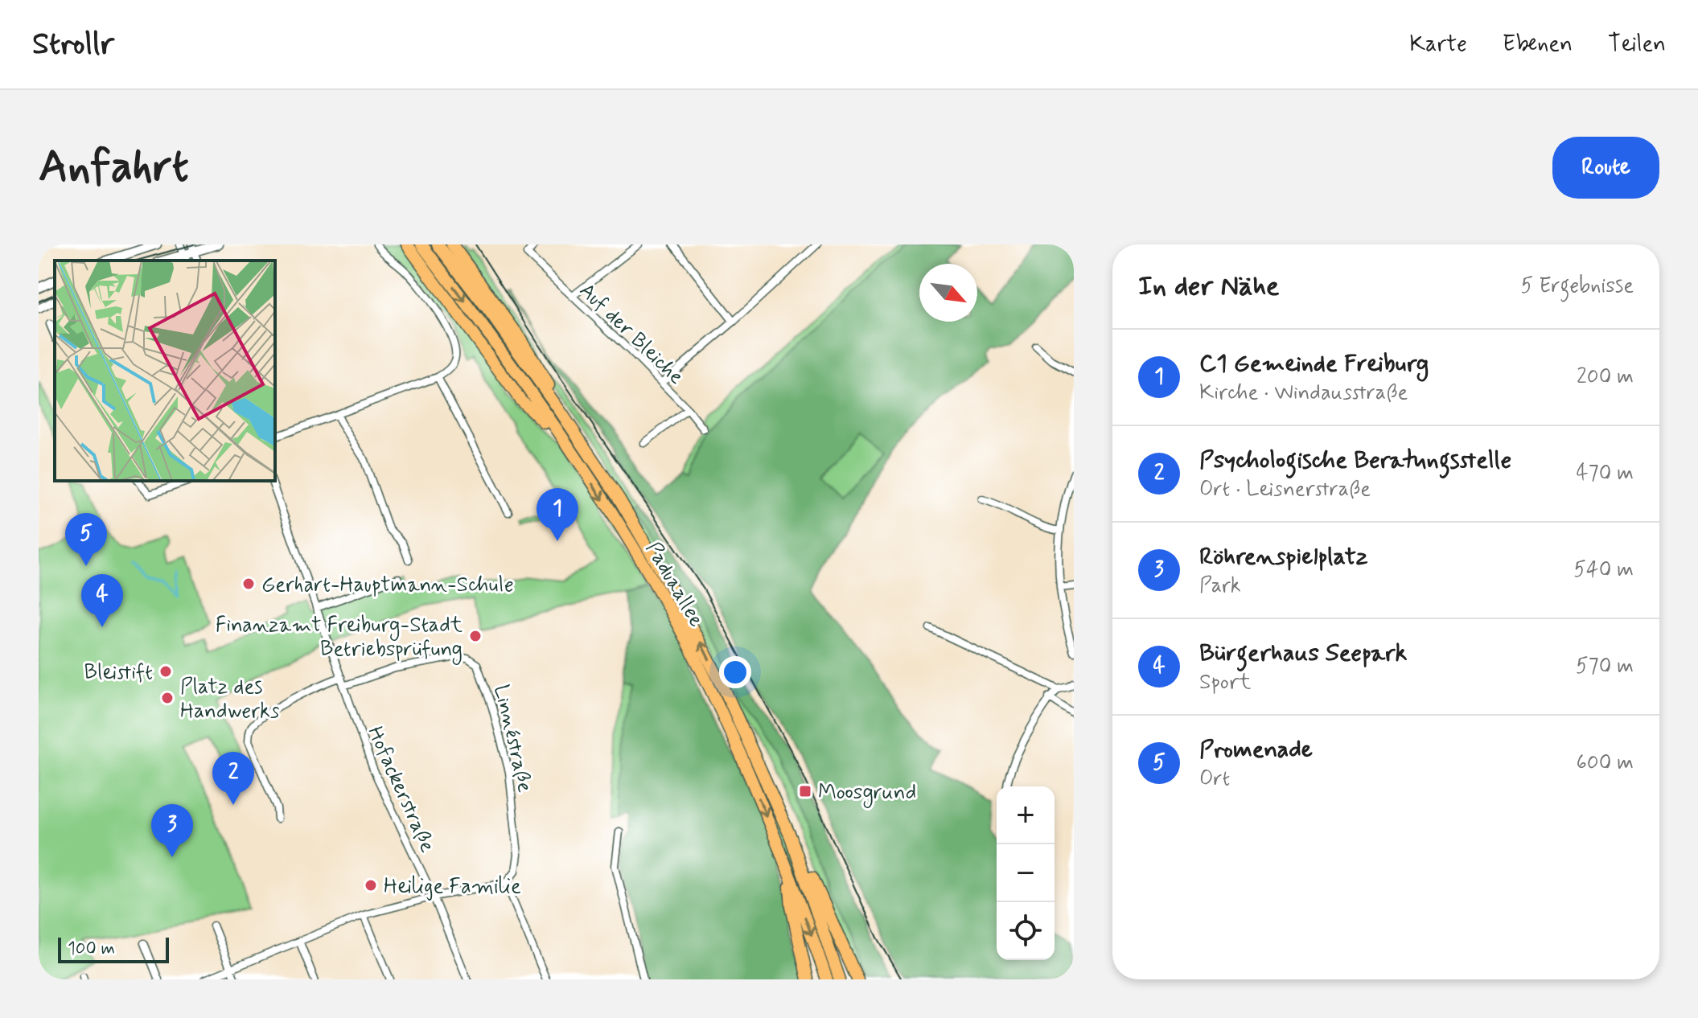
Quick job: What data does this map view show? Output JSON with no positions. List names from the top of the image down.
{
  "streets": {
    "highway": ["Paduaallee"],
    "street": ["Auf der Bleiche", "Linnéstraße", "Hofackerstraße"]
  },
  "crossings": [
    ["Linnéstraße", "Hofackerstraße"]
  ],
  "places": {
    "other": [
      "Gerhart-Hauptmann-Schule",
      "Finanzamt Freiburg-Stadt Betriebsprüfung",
      "Bleistift",
      "Platz des Handwerks",
      "Heilige Familie"
    ],
    "transit": ["Moosgrund"]
  },
  "scale_bar": "100 m",
  "north": "bottom right",
  "page": {
    "header": "Strollr",
    "nav": ["Karte", "Ebenen", "Teilen"],
    "buttons": "Route",
    "title": "Anfahrt",
    "heading": ["In der Nähe", "5 Ergebnisse"],
    "list": [
      {
        "mark": "1",
        "name": "C1 Gemeinde Freiburg",
        "note": "Kirche · Windausstraße",
        "value": "200 m"
      },
      {
        "mark": "2",
        "name": "Psychologische Beratungsstelle",
        "note": "Ort · Leisnerstraße",
        "value": "470 m"
      },
      {
        "mark": "3",
        "name": "Röhrenspielplatz",
        "note": "Park",
        "value": "540 m"
      },
      {
        "mark": "4",
        "name": "Bürgerhaus Seepark",
        "note": "Sport",
        "value": "570 m"
      },
      {
        "mark": "5",
        "name": "Promenade",
        "note": "Ort",
        "value": "600 m"
      }
    ],
    "pins": [
      "1",
      "5",
      "4",
      "2",
      "3"
    ],
    "map_buttons": ["+", "−"],
    "scale": "100 m"
  }
}
